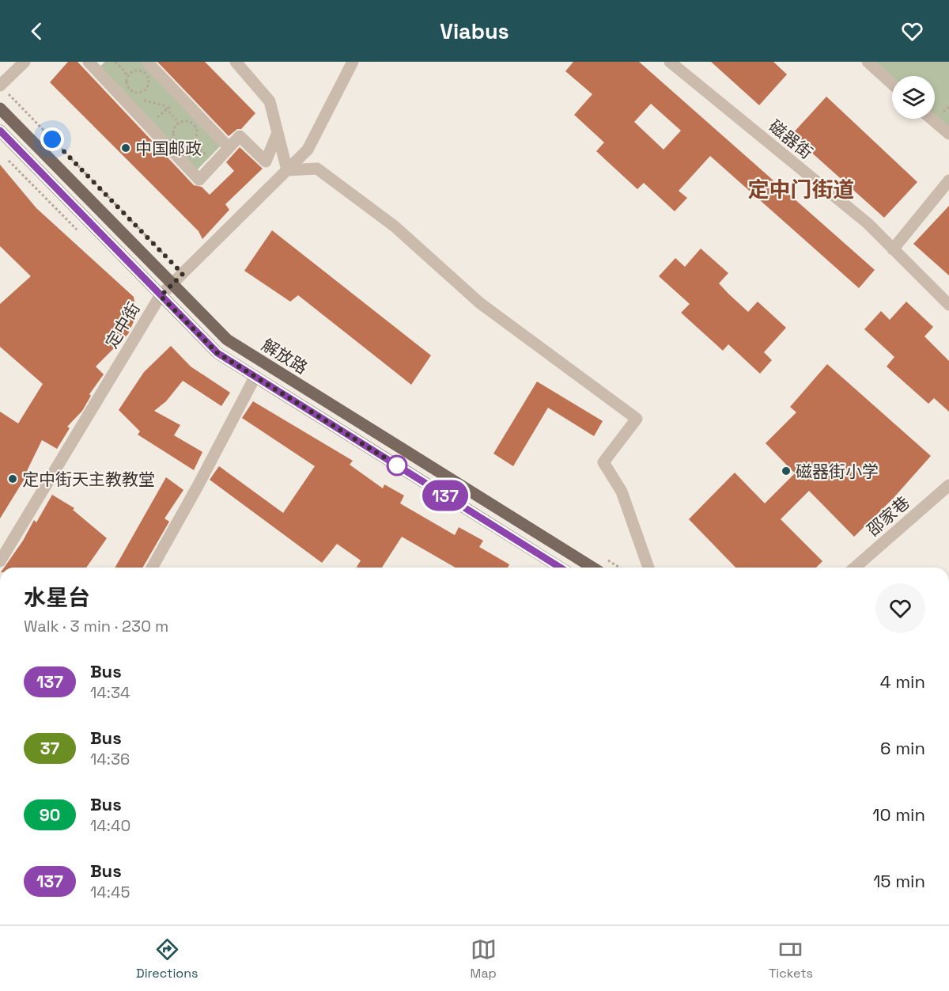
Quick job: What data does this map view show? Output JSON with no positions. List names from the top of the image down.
{
  "streets": {
    "main road": ["解放路"],
    "street": ["磁器街", "定中街", "邵家巷"]
  },
  "crossings": [
    ["定中街", "解放路"]
  ],
  "districts": ["定中门街道"],
  "places": ["中国邮政", "磁器街小学", "定中街天主教教堂"],
  "lines": ["bus line 137"],
  "page": {
    "header": "Viabus",
    "on_map": "137",
    "heading": ["水星台", "Walk · 3 min · 230 m"],
    "list": [
      {
        "mark": "137",
        "name": "Bus",
        "note": "14:34",
        "value": "4 min"
      },
      {
        "mark": "37",
        "name": "Bus",
        "note": "14:36",
        "value": "6 min"
      },
      {
        "mark": "90",
        "name": "Bus",
        "note": "14:40",
        "value": "10 min"
      },
      {
        "mark": "137",
        "name": "Bus",
        "note": "14:45",
        "value": "15 min"
      }
    ],
    "tabs": ["Directions", "Map", "Tickets"]
  }
}
